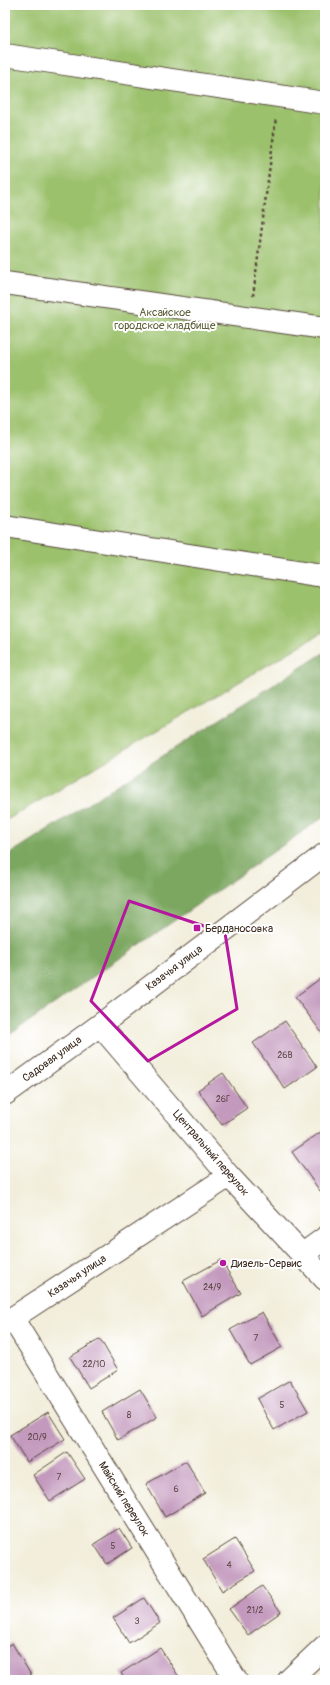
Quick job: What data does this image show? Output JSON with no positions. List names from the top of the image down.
{
  "streets": {
    "street": [
      "Казачья улица",
      "Садовая улица",
      "Центральный переулок",
      "Майский переулок"
    ]
  },
  "crossings": [
    ["Казачья улица", "Садовая улица"],
    ["Казачья улица", "Центральный переулок"],
    ["Казачья улица", "Майский переулок"],
    ["Садовая улица", "Центральный переулок"]
  ],
  "parks": ["Аксайское городское кладбище"],
  "places": {
    "transit": ["Берданосовка"],
    "other": ["Дизель-Сервис"]
  },
  "house_numbers": [
    "26В",
    "26Г",
    "24/9",
    "7",
    "22/10",
    "5",
    "8",
    "20/9",
    "7",
    "6",
    "5",
    "4",
    "21/2",
    "3"
  ]
}
